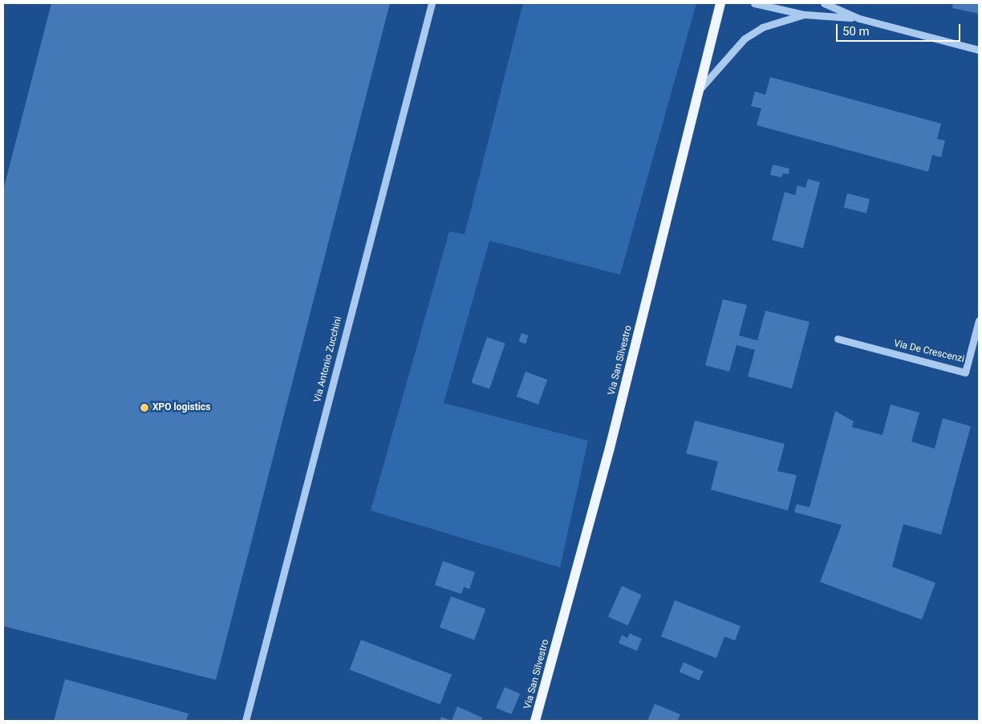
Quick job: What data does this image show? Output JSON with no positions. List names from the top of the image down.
{
  "streets": {
    "main road": ["Via San Silvestro"],
    "street": ["Via De Crescenzi", "Via Antonio Zucchini"]
  },
  "places": ["XPO logistics"],
  "scale_bar": "50 m"
}
